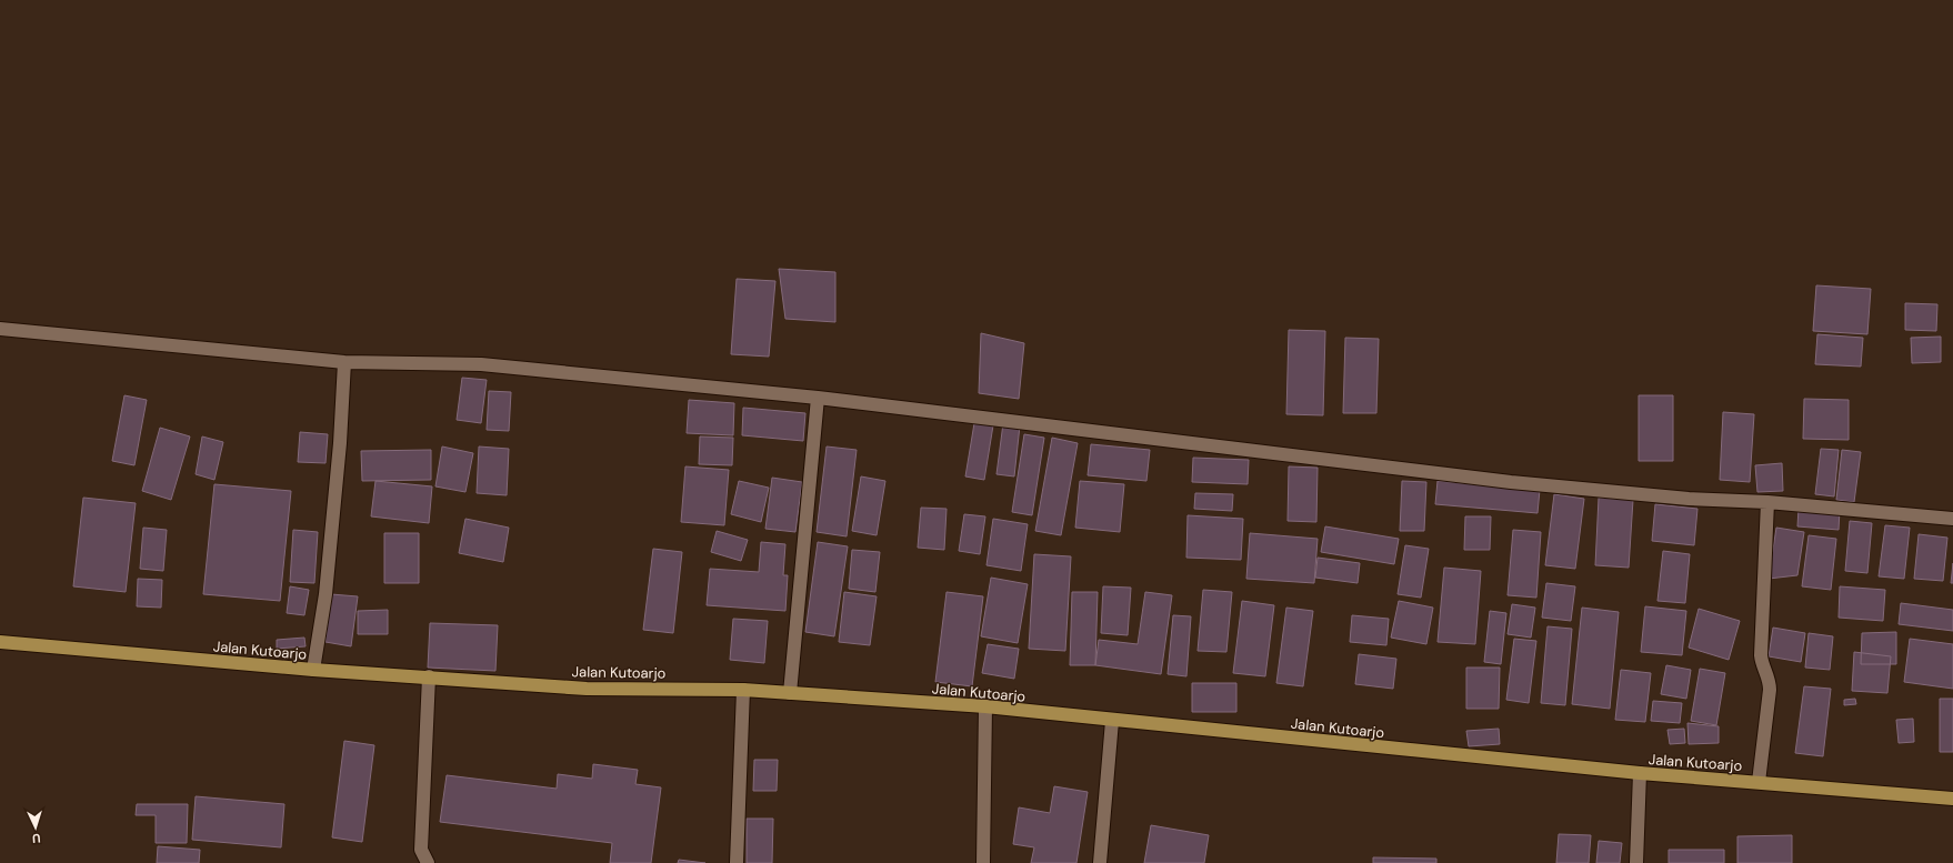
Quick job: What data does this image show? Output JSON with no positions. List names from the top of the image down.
{
  "streets": {
    "main road": ["Jalan Kutoarjo"]
  },
  "north": "bottom"
}
